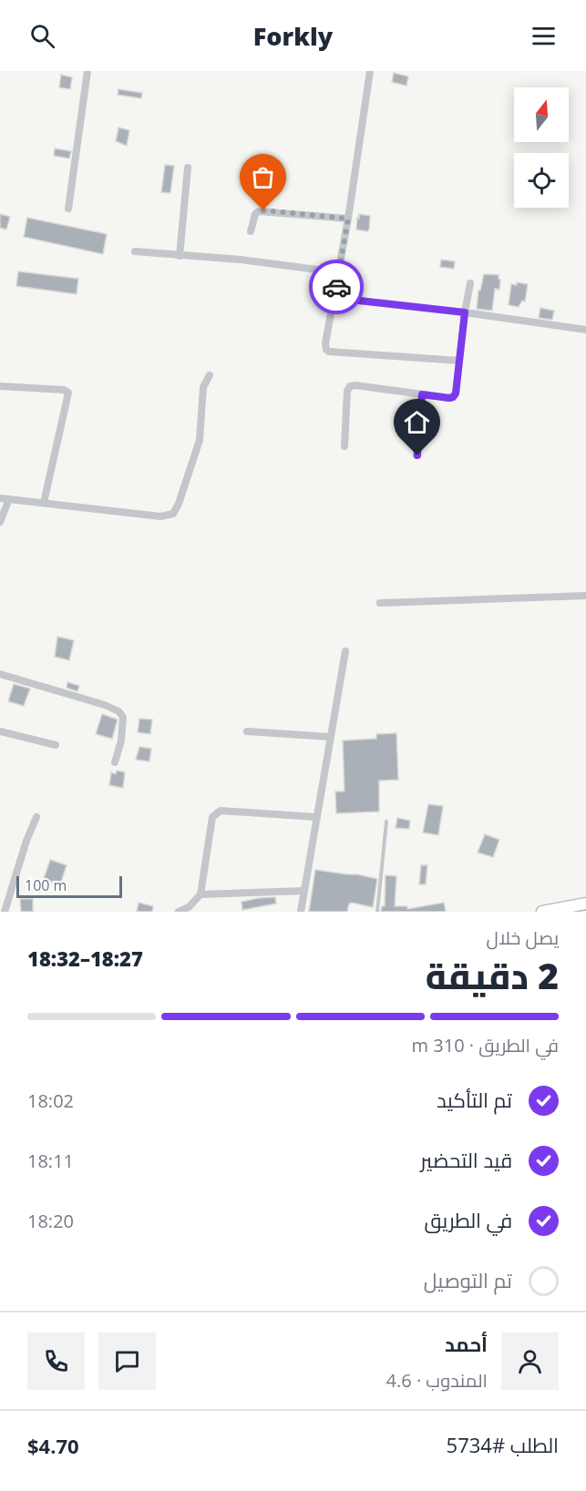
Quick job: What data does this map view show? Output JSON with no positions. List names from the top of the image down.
{
  "scale_bar": "100 m",
  "north": "top",
  "page": {
    "header": "Forkly",
    "scale": "100 m",
    "heading": ["2 دقيقة", "يصل خلال", "18:27–18:32"],
    "panel": [
      "أحمد",
      "المندوب · 4.6",
      "الطلب #5734",
      "$4.70"
    ],
    "bar": "في الطريق · 310 m",
    "list": [
      ["تم التأكيد", "18:02"],
      ["قيد التحضير", "18:11"],
      ["في الطريق", "18:20"],
      "تم التوصيل"
    ]
  }
}
